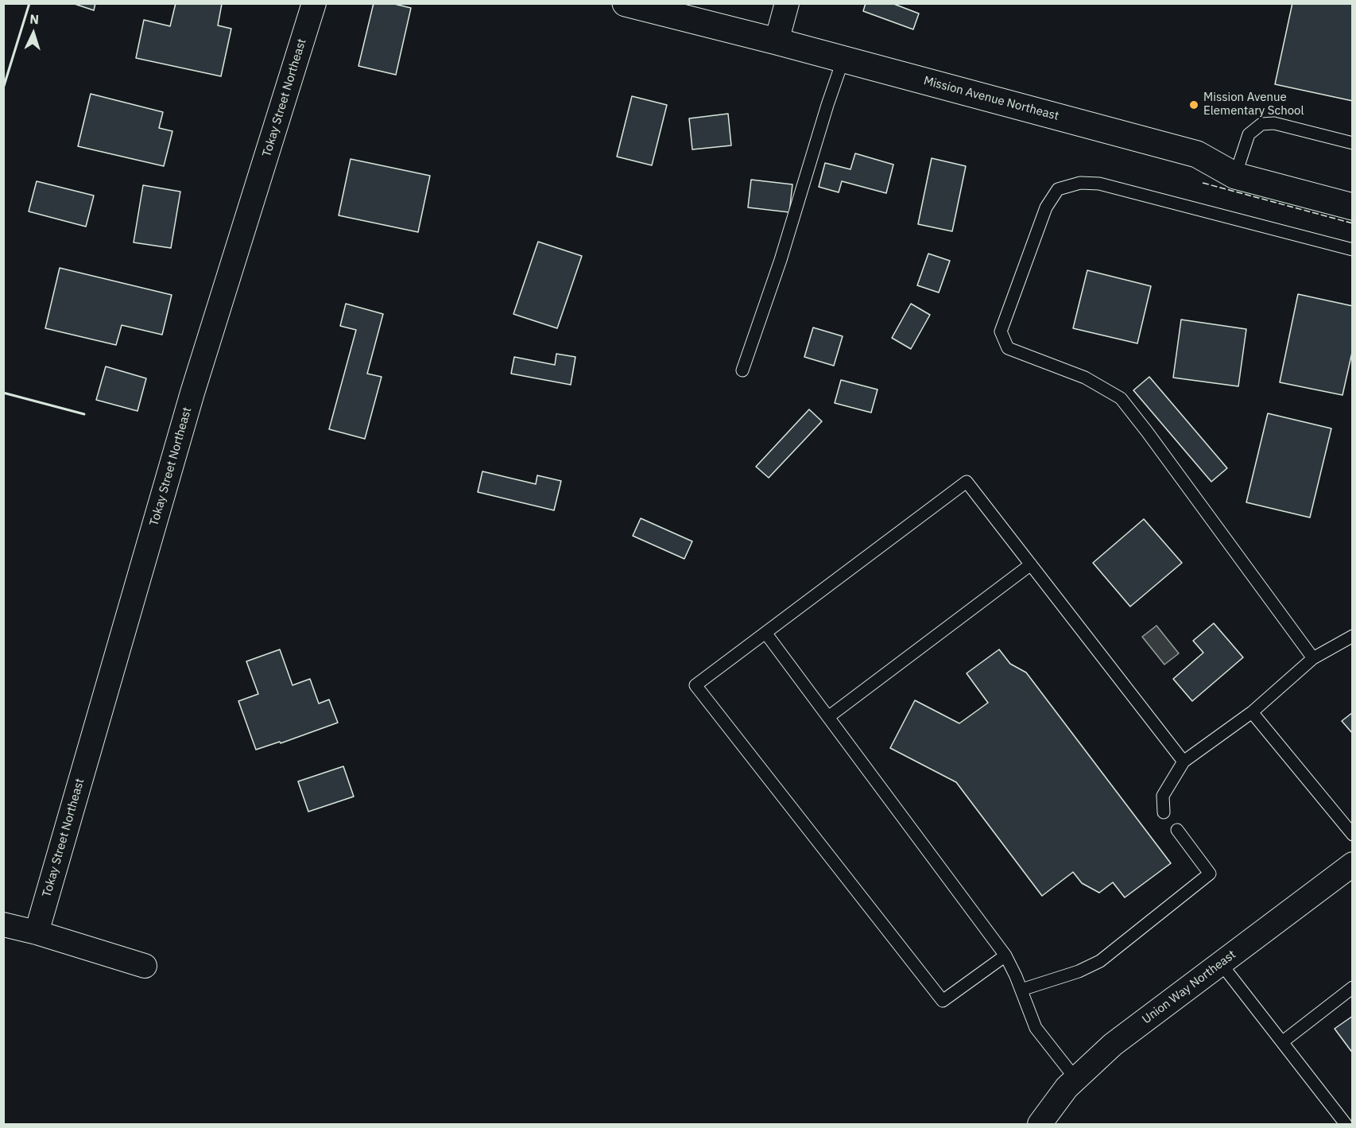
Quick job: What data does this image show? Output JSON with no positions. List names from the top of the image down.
{
  "streets": {
    "street": ["Tokay Street Northeast", "Mission Avenue Northeast", "Union Way Northeast"]
  },
  "places": ["Mission Avenue Elementary School"],
  "north": "top"
}
